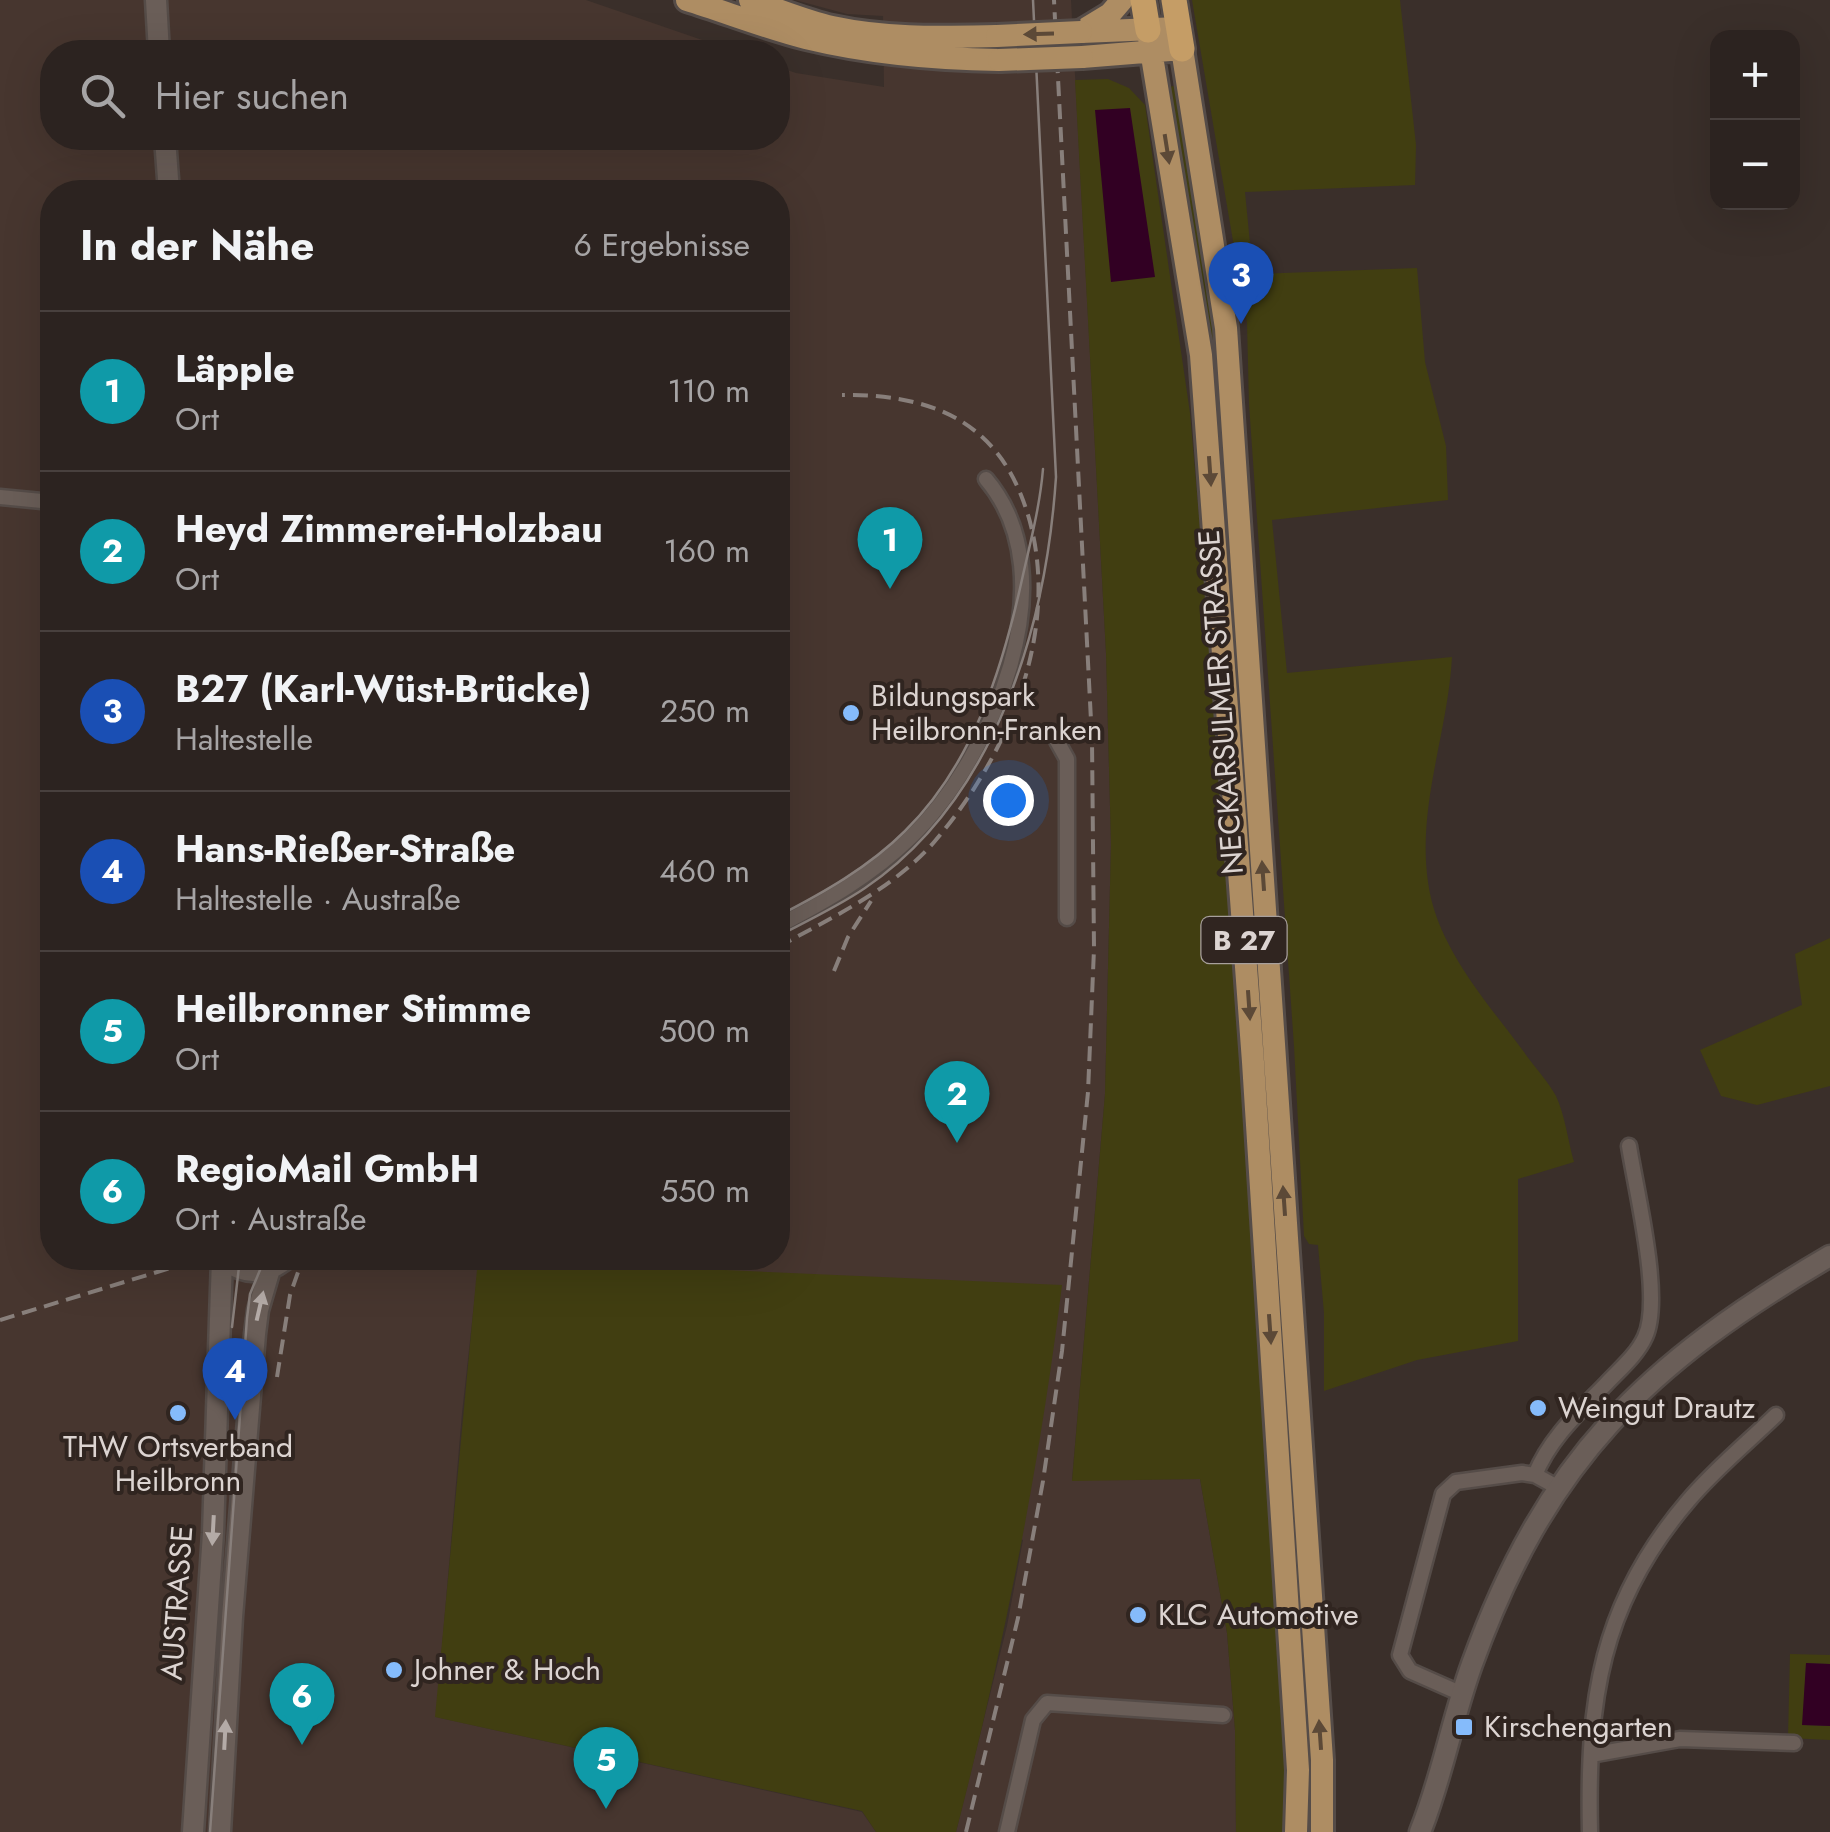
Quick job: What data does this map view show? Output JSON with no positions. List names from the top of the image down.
{
  "streets": {
    "highway": ["B 27"],
    "main road": ["NECKARSULMER STRASSE", "AUSTRASSE"]
  },
  "crossings": [
    ["NECKARSULMER STRASSE", "B 27"]
  ],
  "places": {
    "other": [
      "Bildungspark Heilbronn-Franken",
      "Weingut Drautz",
      "THW Ortsverband Heilbronn",
      "KLC Automotive",
      "Johner & Hoch"
    ],
    "transit": ["Kirschengarten"]
  },
  "page": {
    "map_buttons": ["+", "−"],
    "search": "Hier suchen",
    "heading": ["In der Nähe", "6 Ergebnisse"],
    "pins": [
      "3",
      "1",
      "2",
      "4",
      "6",
      "5"
    ],
    "list": [
      {
        "mark": "1",
        "name": "Läpple",
        "note": "Ort",
        "value": "110 m"
      },
      {
        "mark": "2",
        "name": "Heyd Zimmerei-Holzbau",
        "note": "Ort",
        "value": "160 m"
      },
      {
        "mark": "3",
        "name": "B27 (Karl-Wüst-Brücke)",
        "note": "Haltestelle",
        "value": "250 m"
      },
      {
        "mark": "4",
        "name": "Hans-Rießer-Straße",
        "note": "Haltestelle · Austraße",
        "value": "460 m"
      },
      {
        "mark": "5",
        "name": "Heilbronner Stimme",
        "note": "Ort",
        "value": "500 m"
      },
      {
        "mark": "6",
        "name": "RegioMail GmbH",
        "note": "Ort · Austraße",
        "value": "550 m"
      }
    ]
  }
}
